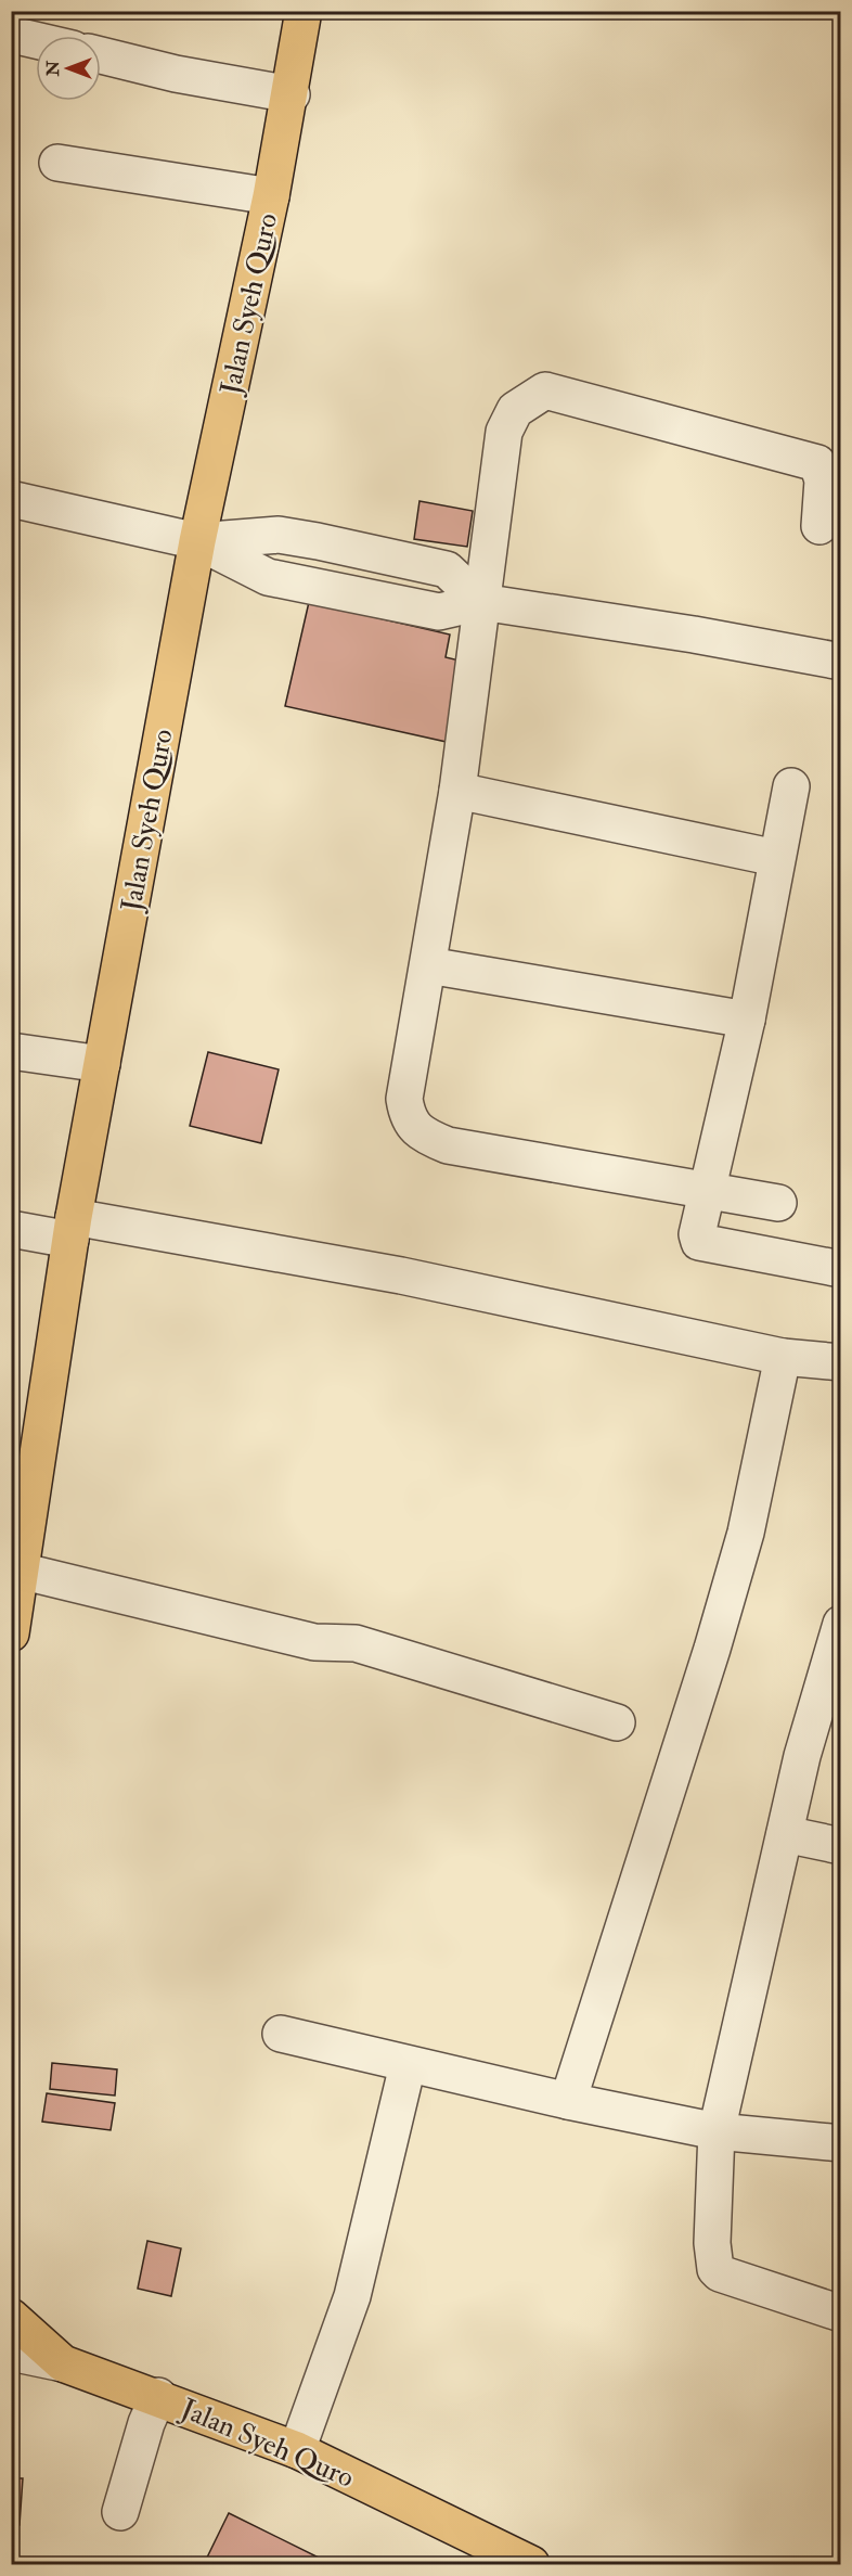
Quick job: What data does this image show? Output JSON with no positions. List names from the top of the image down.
{
  "streets": {
    "main road": ["Jalan Syeh Quro"]
  },
  "north": "left"
}
